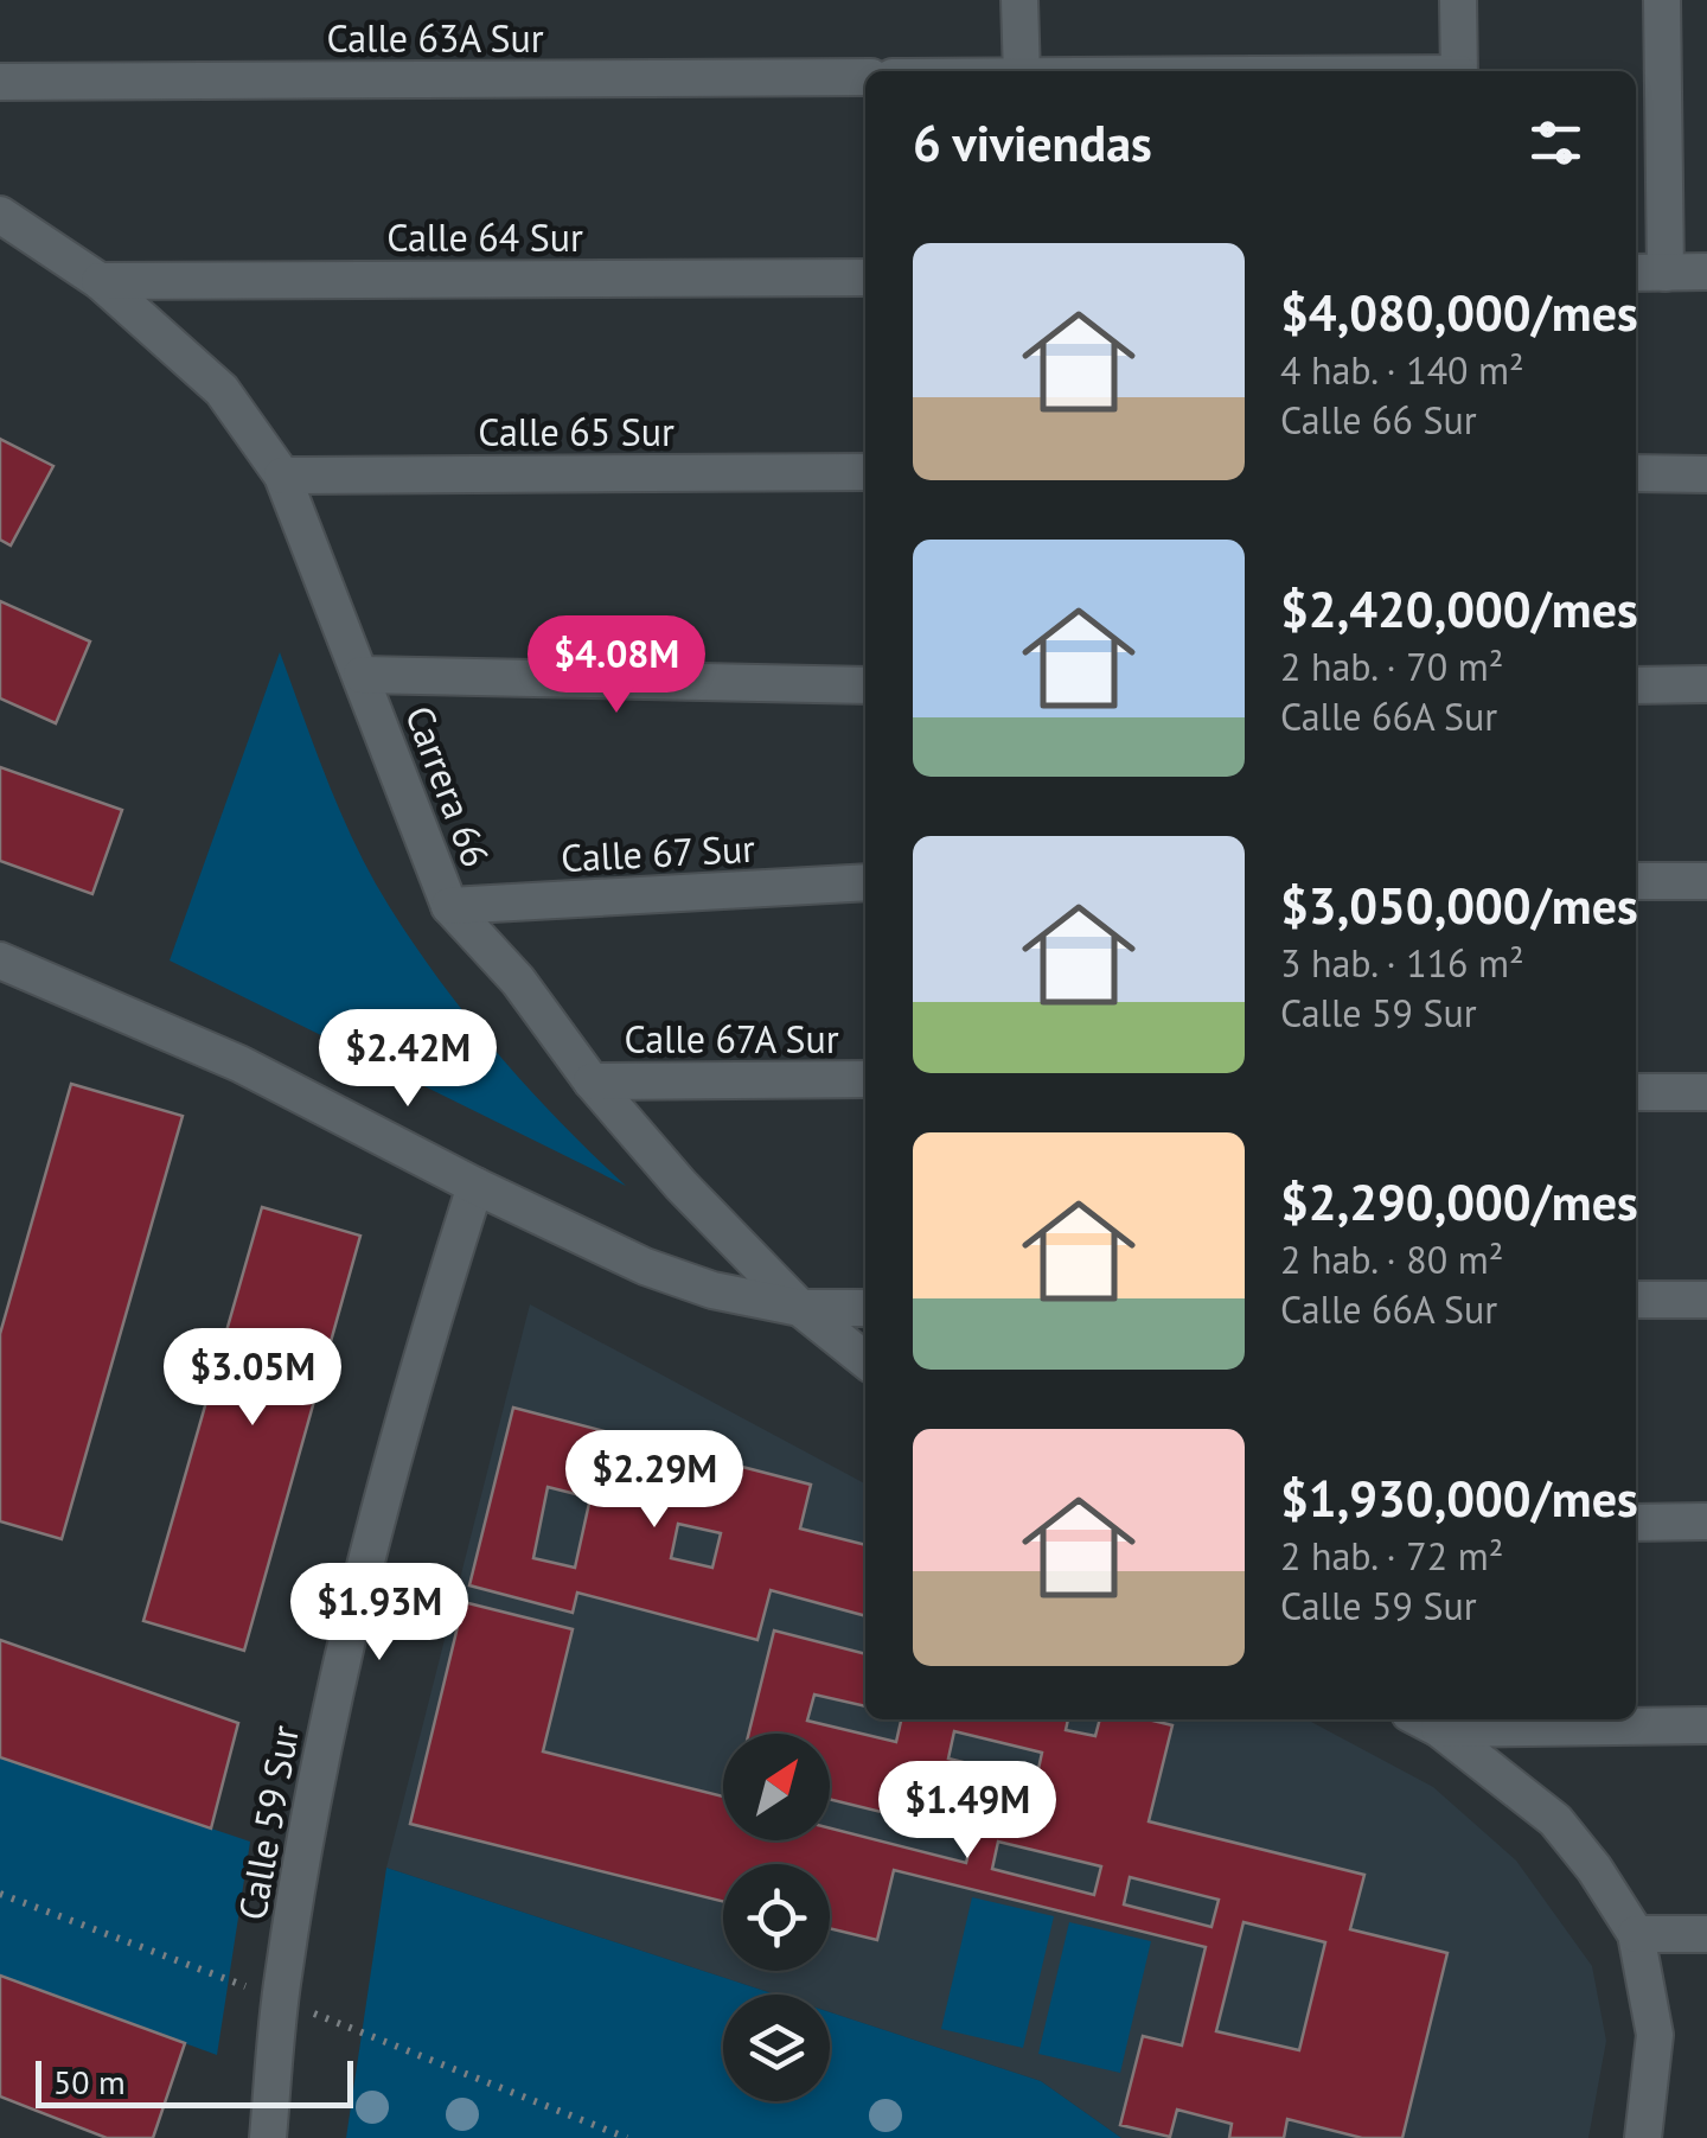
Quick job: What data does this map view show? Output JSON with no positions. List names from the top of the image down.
{
  "streets": {
    "street": [
      "Calle 63A Sur",
      "Calle 64 Sur",
      "Calle 65 Sur",
      "Carrera 66",
      "Calle 67 Sur",
      "Calle 67A Sur",
      "Calle 59 Sur"
    ]
  },
  "crossings": [
    ["Calle 64 Sur", "Carrera 66"],
    ["Calle 65 Sur", "Carrera 66"],
    ["Carrera 66", "Calle 67 Sur"],
    ["Carrera 66", "Calle 67A Sur"]
  ],
  "scale_bar": "50 m",
  "north": "top right",
  "page": {
    "heading": "6 viviendas",
    "list": [
      {
        "name": "$4,080,000/mes",
        "note": "4 hab. · 140 m² · Calle 66 Sur"
      },
      {
        "name": "$2,420,000/mes",
        "note": "2 hab. · 70 m² · Calle 66A Sur"
      },
      {
        "name": "$3,050,000/mes",
        "note": "3 hab. · 116 m² · Calle 59 Sur"
      },
      {
        "name": "$2,290,000/mes",
        "note": "2 hab. · 80 m² · Calle 66A Sur"
      },
      {
        "name": "$1,930,000/mes",
        "note": "2 hab. · 72 m² · Calle 59 Sur"
      }
    ],
    "price": [
      "$4.08M",
      "$2.42M",
      "$3.05M",
      "$2.29M",
      "$1.93M",
      "$1.49M"
    ],
    "scale": "50 m"
  }
}
